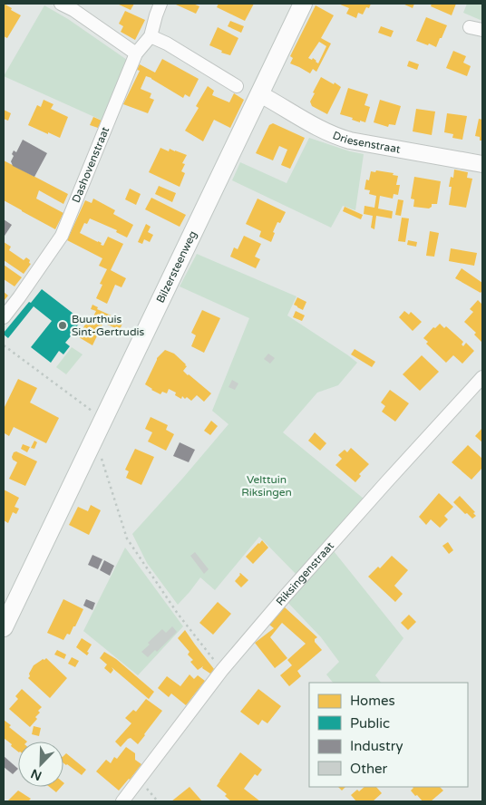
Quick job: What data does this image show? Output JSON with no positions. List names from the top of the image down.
{
  "streets": {
    "main road": ["Bilzersteenweg"],
    "street": ["Driesenstraat", "Dashovenstraat", "Riksingenstraat"]
  },
  "crossings": [
    ["Driesenstraat", "Bilzersteenweg"]
  ],
  "parks": ["Velttuin Riksingen"],
  "places": ["Buurthuis Sint-Gertrudis"],
  "legend": [
    "Homes",
    "Public",
    "Industry",
    "Other"
  ],
  "north": "bottom left"
}
